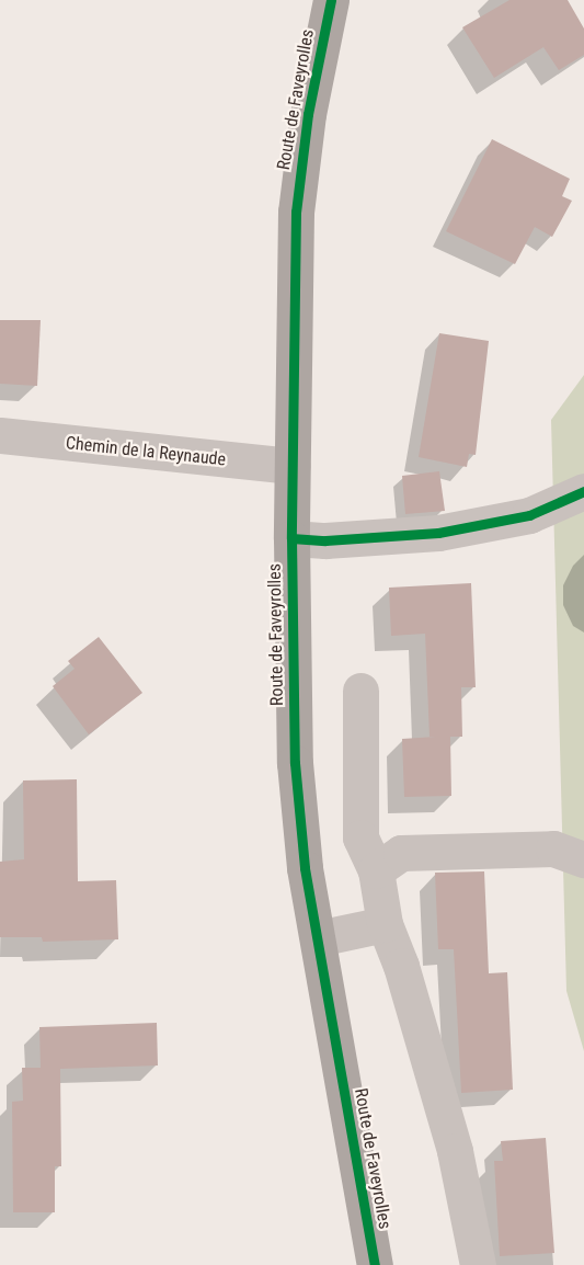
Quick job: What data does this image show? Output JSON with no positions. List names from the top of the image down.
{
  "streets": {
    "main road": ["Route de Faveyrolles"],
    "street": ["Chemin de la Reynaude"]
  },
  "crossings": [
    ["Route de Faveyrolles", "Chemin de la Reynaude"]
  ]
}
